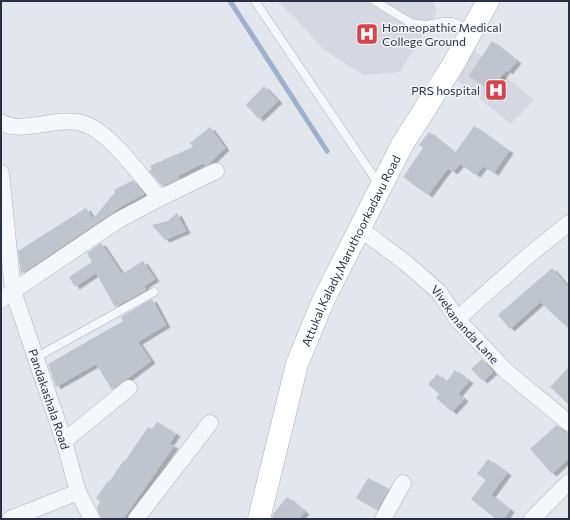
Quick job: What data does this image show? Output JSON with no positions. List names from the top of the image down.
{
  "streets": {
    "street": ["Attukal,Kalady,Maruthoorkadavu Road", "Vivekananda Lane", "Pandakashala Road"]
  },
  "crossings": [
    ["Attukal,Kalady,Maruthoorkadavu Road", "Vivekananda Lane"]
  ],
  "places": {
    "hospital": ["Homeopathic Medical College Ground", "PRS hospital"]
  }
}
